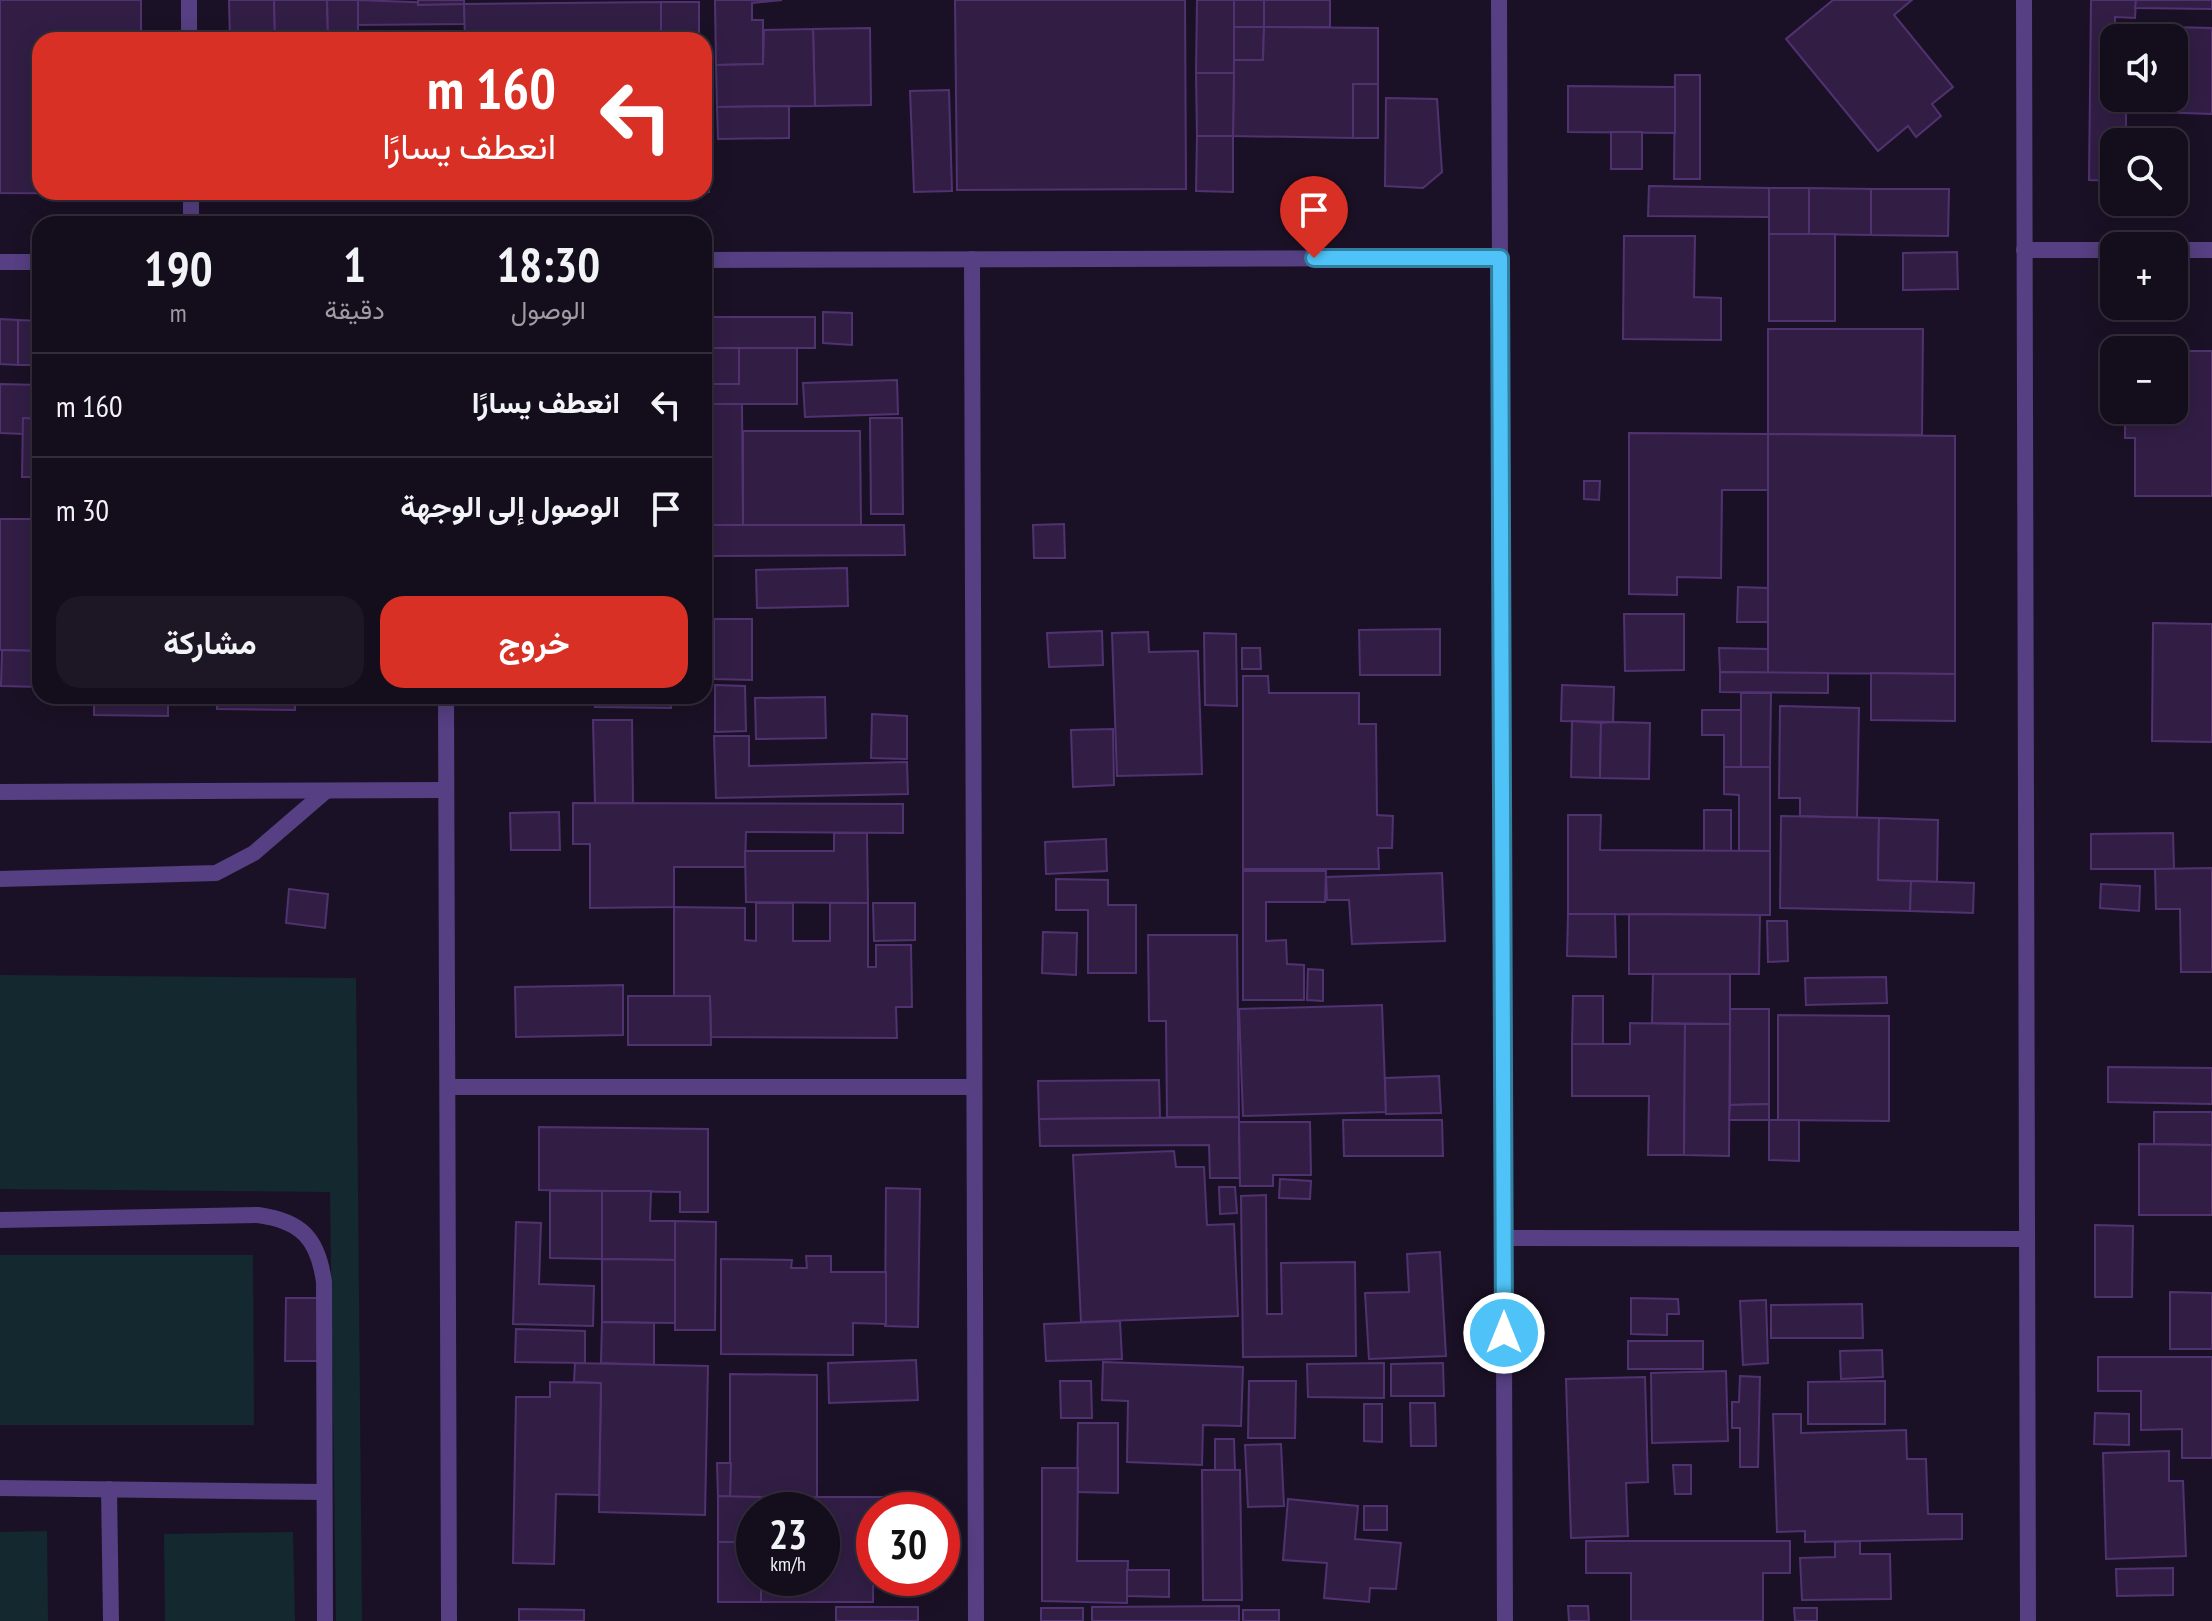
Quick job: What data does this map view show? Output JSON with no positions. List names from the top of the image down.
{
  "page": {
    "map_buttons": ["+", "−"],
    "turn": ["160 m", "انعطف يسارًا"],
    "eta": [
      "18:30",
      "الوصول",
      "1",
      "دقيقة",
      "190",
      "m"
    ],
    "list": [
      {
        "name": "انعطف يسارًا",
        "value": "160 m"
      },
      {
        "name": "الوصول إلى الوجهة",
        "value": "30 m"
      }
    ],
    "buttons": ["خروج", "مشاركة"],
    "speed": "23 km/h",
    "limit": "30"
  }
}
